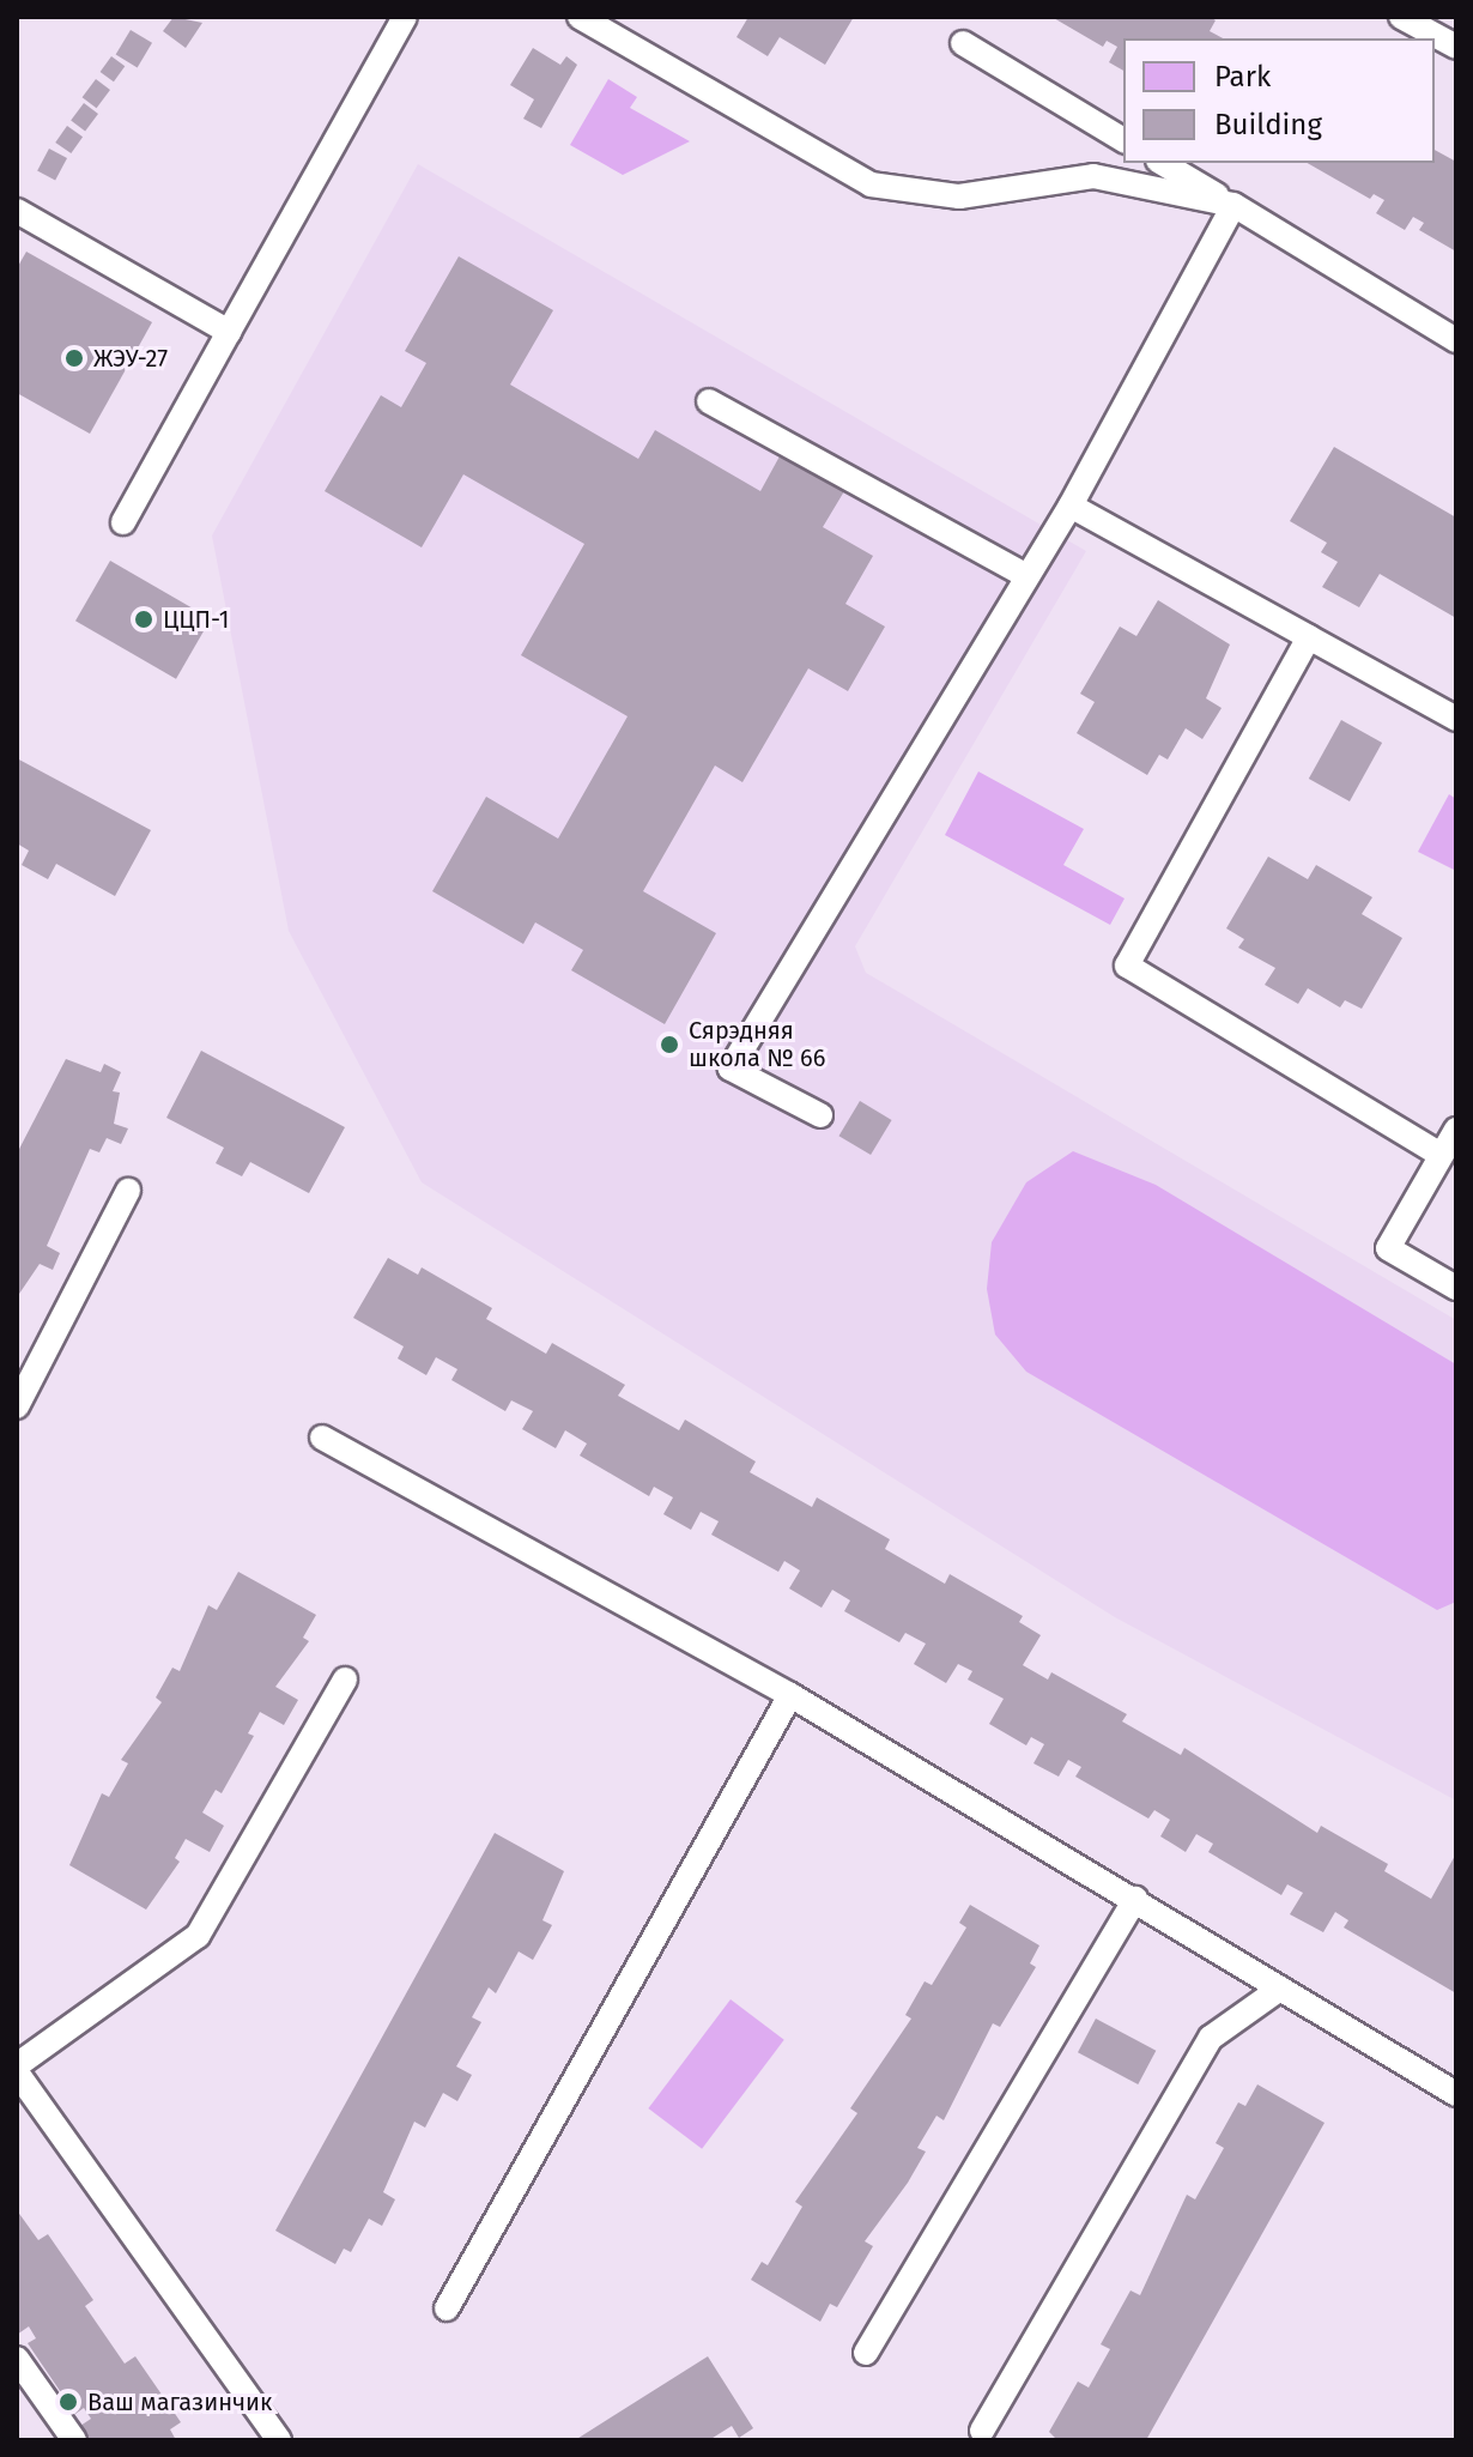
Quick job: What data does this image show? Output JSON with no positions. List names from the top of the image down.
{
  "places": [
    "ЖЭУ-27",
    "ЦЦП-1",
    "Сярэдняя школа № 66",
    "Ваш магазинчик"
  ],
  "legend": ["Park", "Building"]
}
